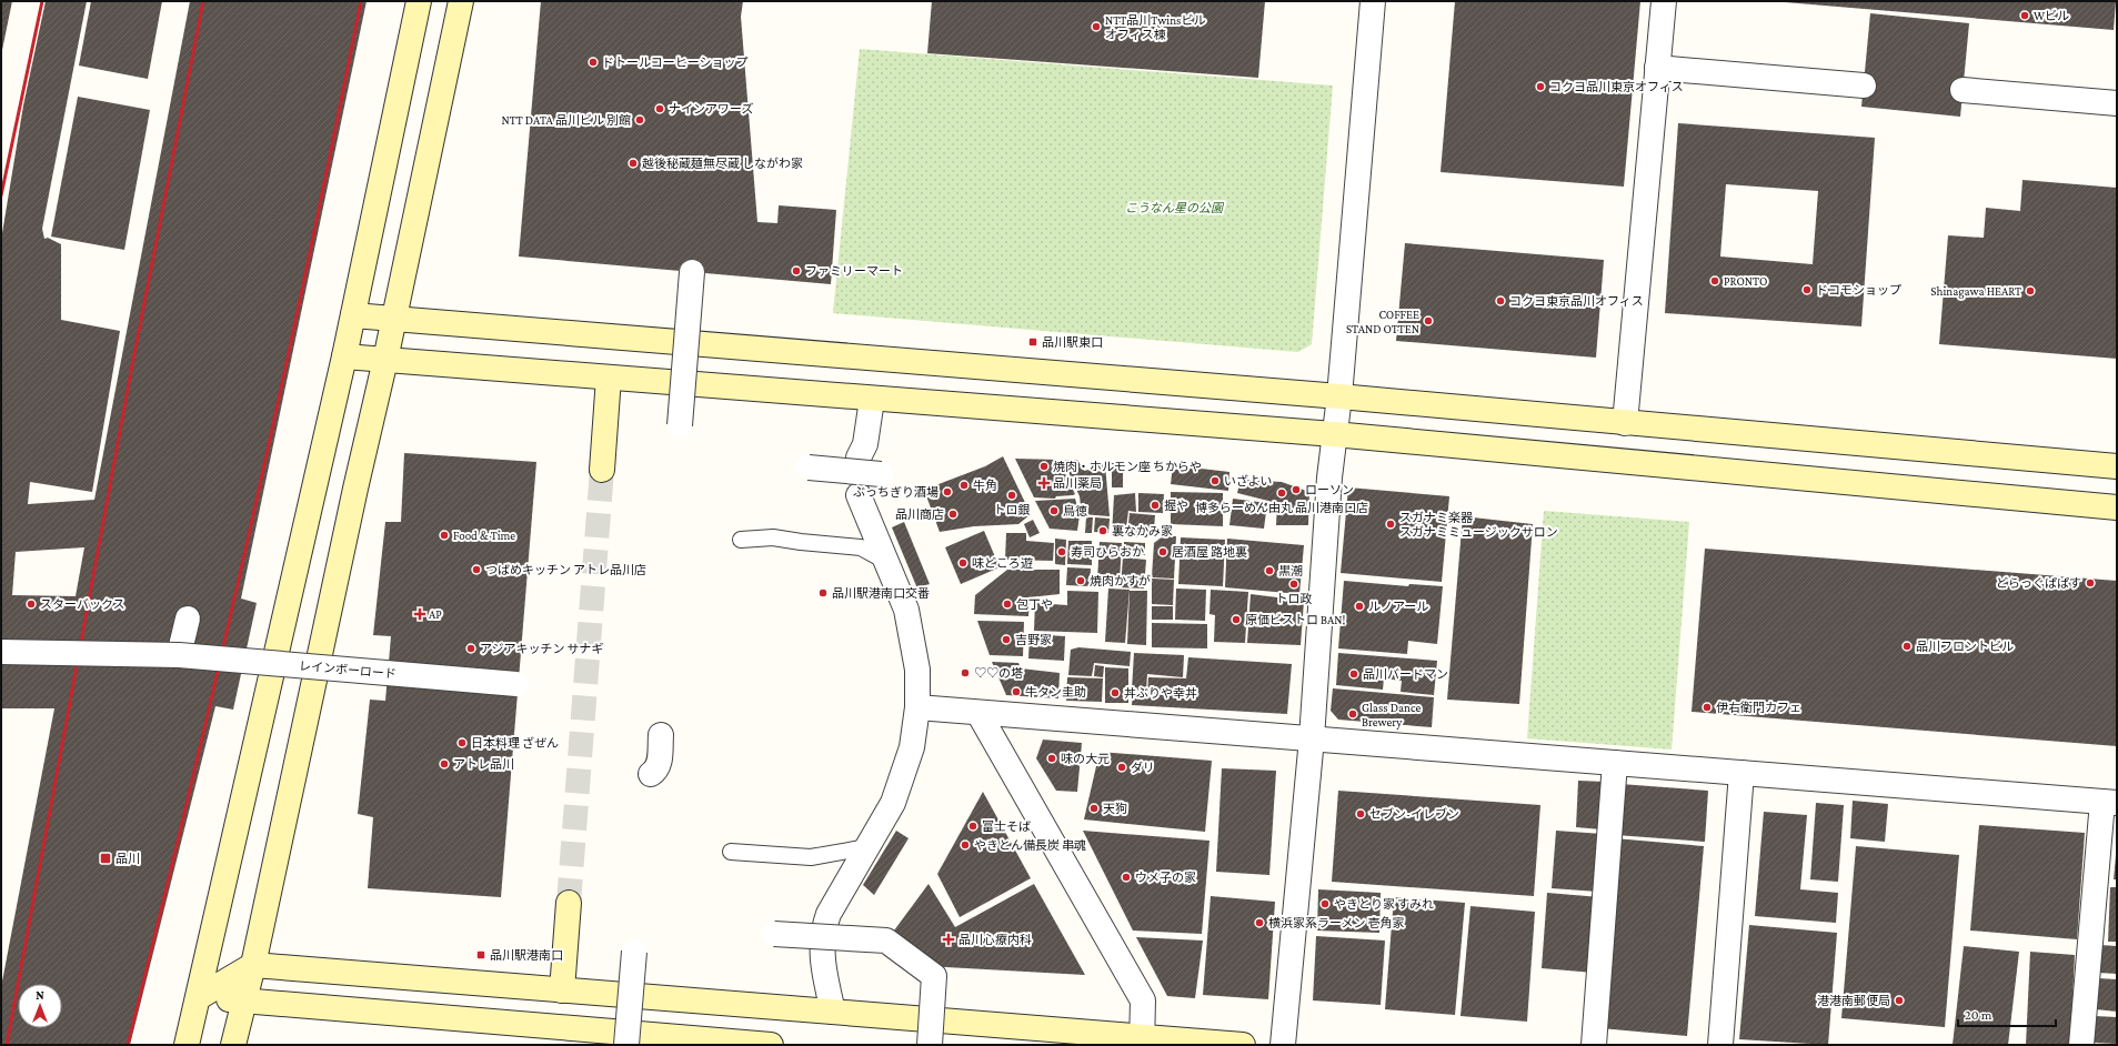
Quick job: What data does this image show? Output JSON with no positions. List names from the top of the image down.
{
  "streets": {
    "street": ["レインボーロード"]
  },
  "parks": ["こうなん星の公園"],
  "places": {
    "other": [
      "Wビル",
      "NTT品川Twinsビル オフィス棟",
      "ドトールコーヒーショップ",
      "コクヨ品川東京オフィス",
      "ナインアワーズ",
      "NTT DATA 品川ビル 別館",
      "越後秘蔵麺無尽蔵 しながわ家",
      "ファミリーマート",
      "PRONTO",
      "ドコモショップ",
      "Shinagawa HEART",
      "コクヨ東京品川オフィス",
      "COFFEE STAND OTTEN",
      "焼肉・ホルモン座 ちからや",
      "いざよい",
      "牛角",
      "ローソン",
      "ぶっちぎり酒場",
      "博多らーめん由丸 品川港南口店",
      "トロ銀",
      "握や",
      "鳥徳",
      "品川商店",
      "スガナミ楽器 スガナミミュージックサロン",
      "裏なかみ家",
      "Food & Time",
      "寿司ひらおか",
      "居酒屋 路地裏",
      "味どころ遊",
      "つばめキッチン アトレ品川店",
      "黒潮",
      "焼肉かすが",
      "どらっぐぱぱす",
      "トロ政",
      "品川駅港南口交番",
      "スターバックス",
      "包丁や",
      "ルノアール",
      "原価ビストロ BAN!",
      "吉野家",
      "品川フロントビル",
      "アジアキッチン サナギ",
      "♡♡の塔",
      "品川バードマン",
      "牛タン圭助",
      "丼ぶりや幸丼",
      "伊右衛門カフェ",
      "Glass Dance Brewery",
      "日本料理 ざぜん",
      "味の大元",
      "アトレ品川",
      "ダリ",
      "天狗",
      "セブン-イレブン",
      "富士そば",
      "やきとん備長炭 串魂",
      "ウメ子の家",
      "やきとり家 すみれ",
      "横浜家系ラーメン 壱角家",
      "港港南郵便局"
    ],
    "transit": ["品川駅東口", "品川", "品川駅港南口"],
    "health": ["品川薬局", "AP", "品川心療内科"]
  },
  "scale_bar": "20 m",
  "north": "top"
}
